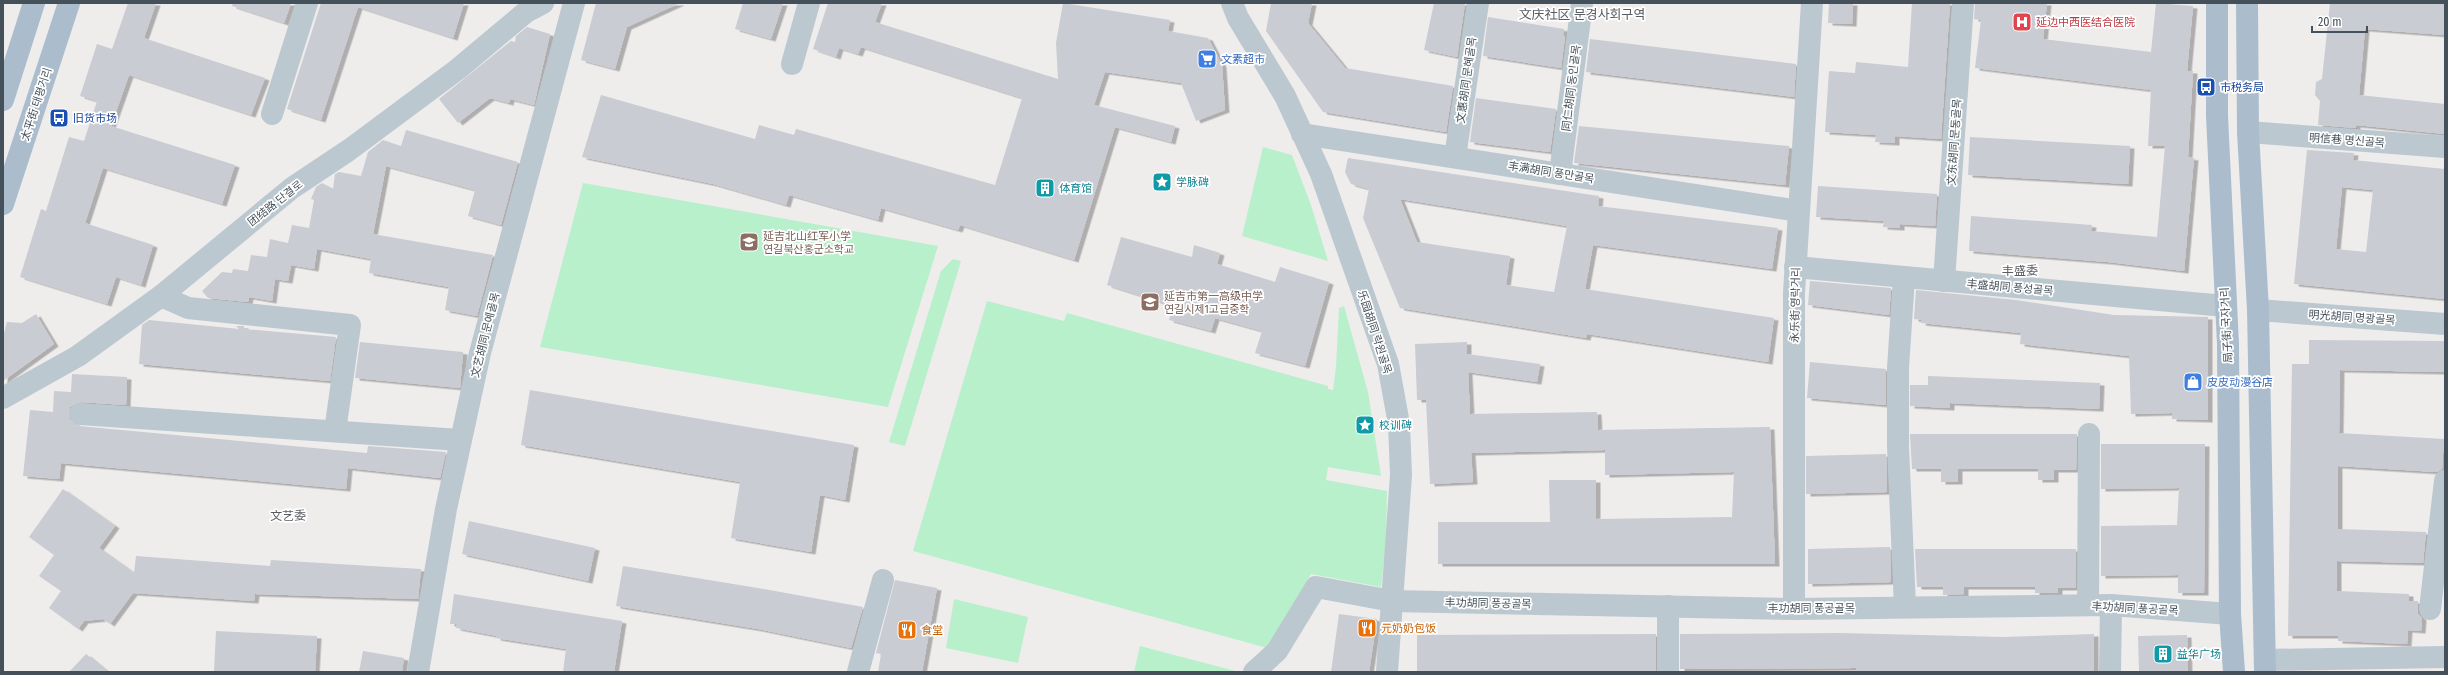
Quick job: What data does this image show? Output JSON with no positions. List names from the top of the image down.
{
  "streets": {
    "main road": ["太平街 태평거리", "局子街 국자거리"],
    "street": [
      "文惠胡同 문혜골목",
      "同仁胡同 동인골목",
      "明信巷 명신골목",
      "文东胡同 문동골목",
      "丰满胡同 풍만골목",
      "团结路 단결로",
      "丰盛胡同 풍성골목",
      "永乐街 영락거리",
      "明光胡同 명광골목",
      "乐园胡同 락원골목",
      "文艺胡同 문예골목",
      "丰功胡同 풍공골목"
    ]
  },
  "crossings": [
    ["文惠胡同 문혜골목", "丰满胡同 풍만골목"],
    ["同仁胡同 동인골목", "丰满胡同 풍만골목"],
    ["文东胡同 문동골목", "丰盛胡同 풍성골목"],
    ["丰满胡同 풍만골목", "永乐街 영락거리"],
    ["丰满胡同 풍만골목", "乐园胡同 락원골목"],
    ["丰盛胡同 풍성골목", "永乐街 영락거리"],
    ["丰盛胡同 풍성골목", "局子街 국자거리"],
    ["永乐街 영락거리", "丰功胡同 풍공골목"],
    ["局子街 국자거리", "丰功胡同 풍공골목"],
    ["乐园胡同 락원골목", "丰功胡同 풍공골목"]
  ],
  "districts": ["文庆社区 문경사회구역", "丰盛委", "文艺委"],
  "places": {
    "hospital": ["延边中西医结合医院"],
    "supermarket": ["文素超市"],
    "bus stop": ["市税务局", "旧货市场"],
    "place": ["学脉碑", "校训碑"],
    "building": ["体育馆", "益华广场"],
    "school or university": ["延吉北山红军小学 연길북산홍군소학교", "延吉市第一高级中学 연길시제1고급중학"],
    "shop": ["皮皮动漫谷店"],
    "restaurant": ["元奶奶包饭", "食堂"]
  },
  "scale_bar": "20 m"
}
